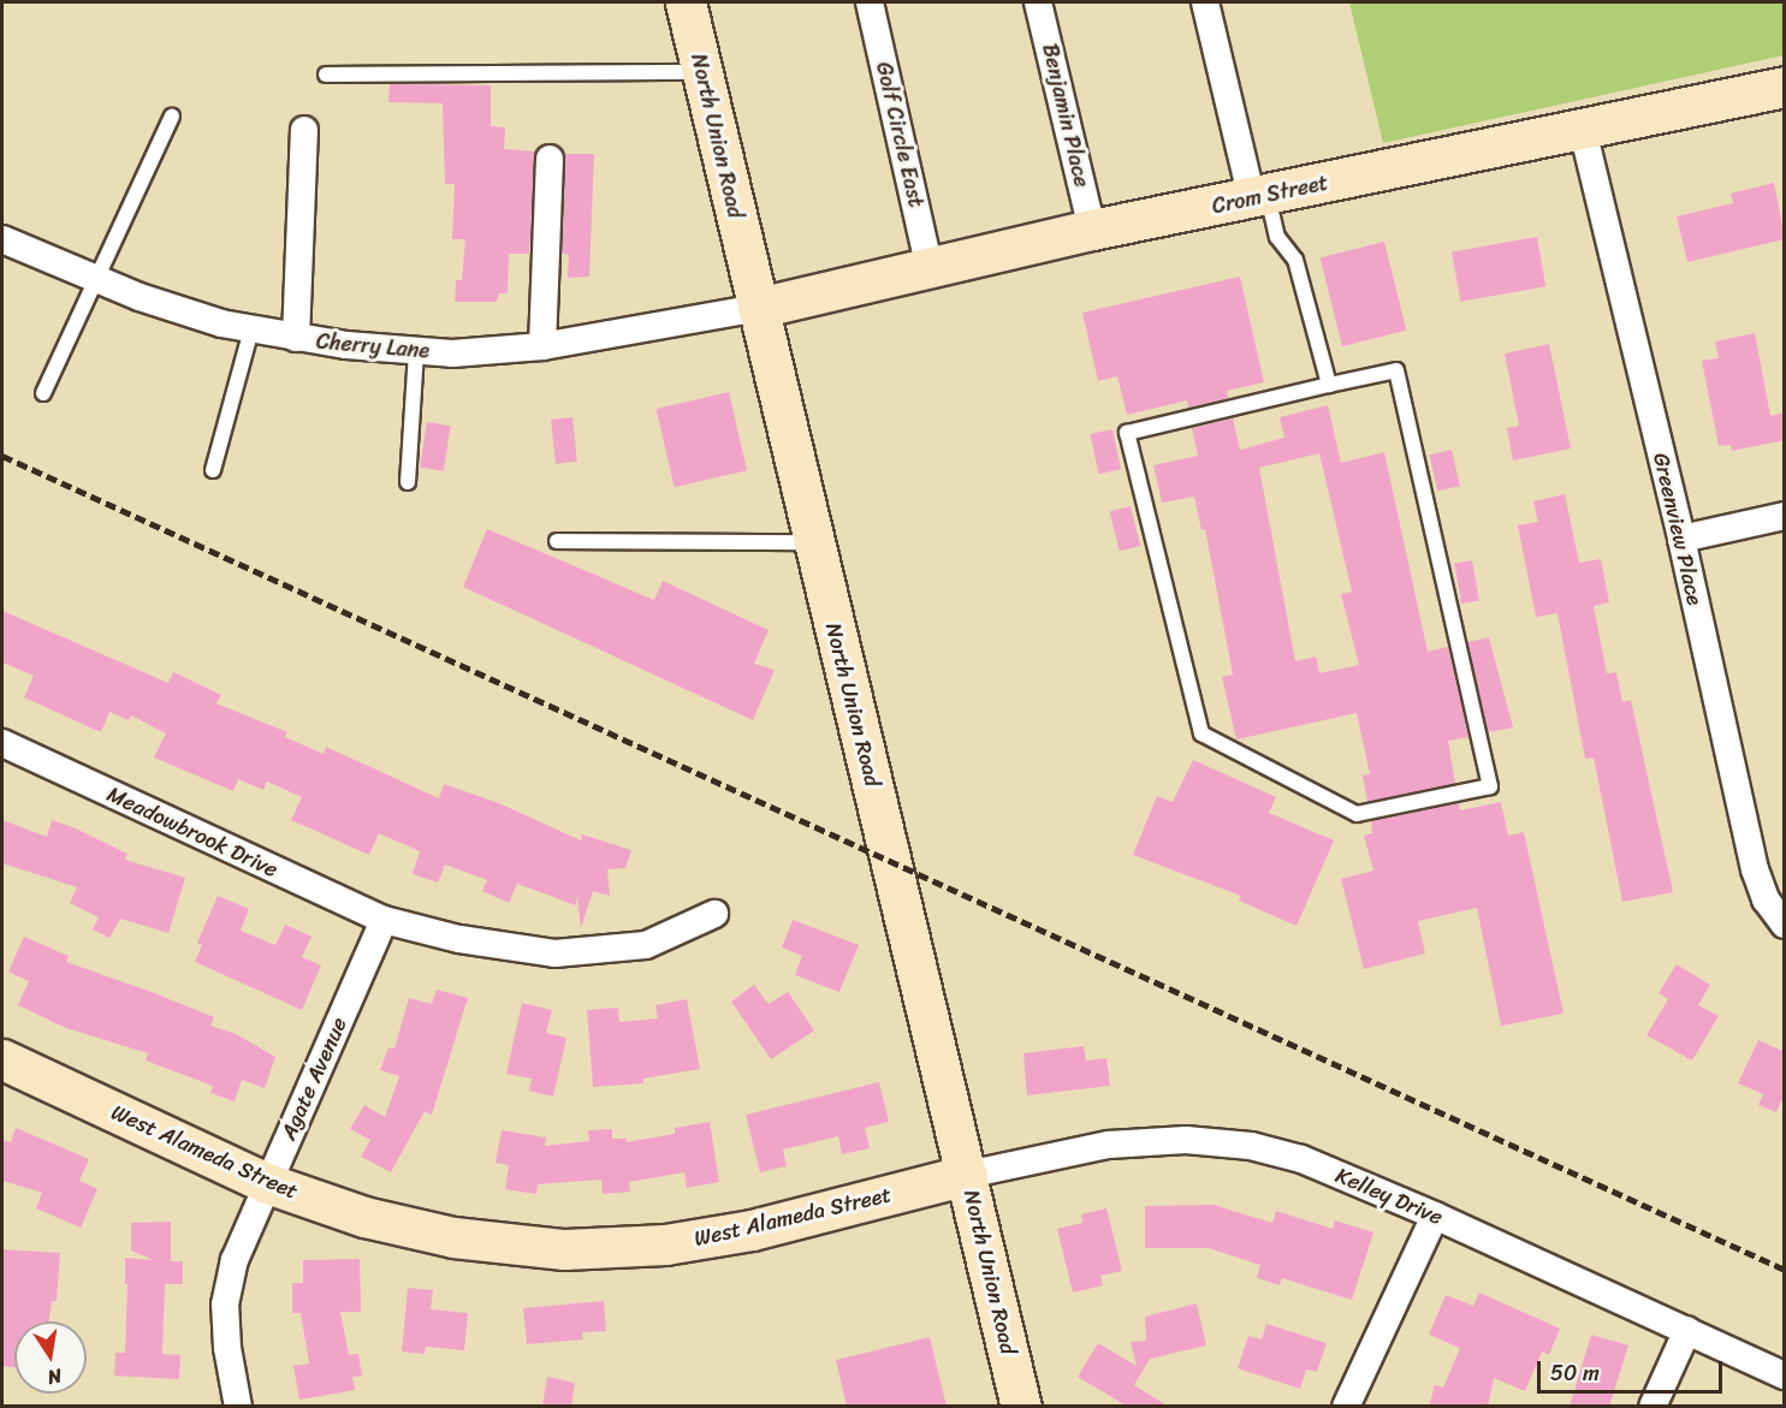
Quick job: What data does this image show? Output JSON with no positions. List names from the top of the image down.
{
  "streets": {
    "street": [
      "Benjamin Place",
      "Golf Circle East",
      "North Union Road",
      "Crom Street",
      "Cherry Lane",
      "Greenview Place",
      "Meadowbrook Drive",
      "Agate Avenue",
      "West Alameda Street",
      "Kelley Drive"
    ]
  },
  "crossings": [
    ["Benjamin Place", "Crom Street"],
    ["Golf Circle East", "Crom Street"],
    ["North Union Road", "Crom Street"],
    ["North Union Road", "Cherry Lane"],
    ["North Union Road", "West Alameda Street"],
    ["North Union Road", "Kelley Drive"],
    ["Crom Street", "Cherry Lane"],
    ["Crom Street", "Greenview Place"],
    ["Meadowbrook Drive", "Agate Avenue"],
    ["Agate Avenue", "West Alameda Street"],
    ["West Alameda Street", "Kelley Drive"]
  ],
  "scale_bar": "50 m",
  "north": "bottom"
}
